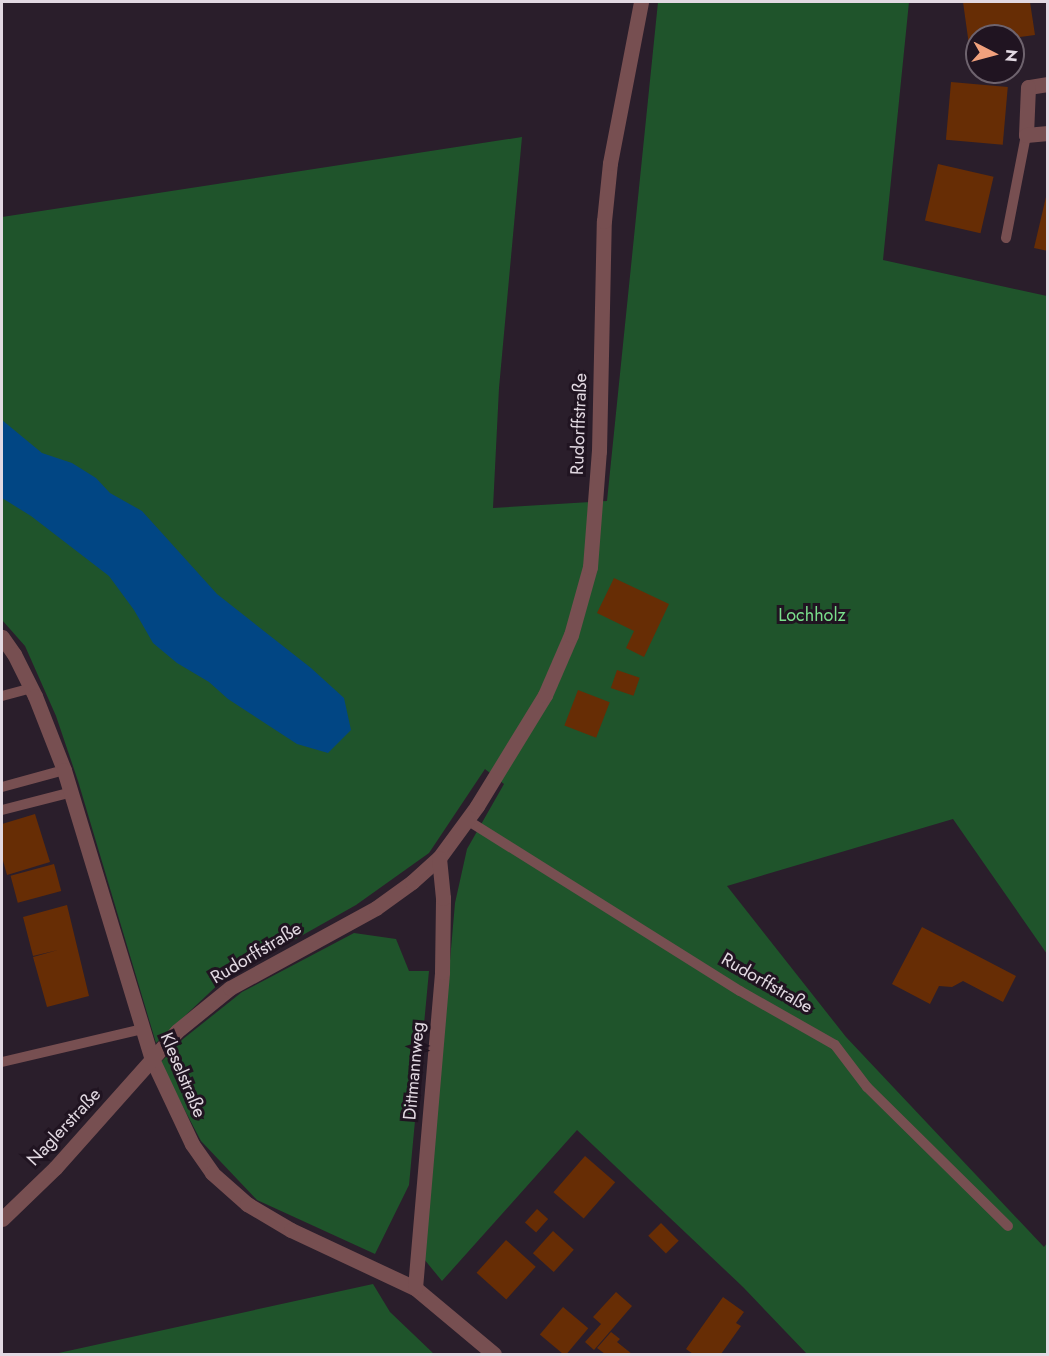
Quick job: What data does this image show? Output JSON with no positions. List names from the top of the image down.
{
  "streets": {
    "street": [
      "Rudorffstraße",
      "Dittmannweg",
      "Kleselstraße",
      "Naglerstraße"
    ]
  },
  "crossings": [
    ["Rudorffstraße", "Dittmannweg"],
    ["Rudorffstraße", "Kleselstraße"],
    ["Rudorffstraße", "Naglerstraße"],
    ["Dittmannweg", "Kleselstraße"],
    ["Kleselstraße", "Naglerstraße"]
  ],
  "parks": ["Lochholz"],
  "north": "right"
}
